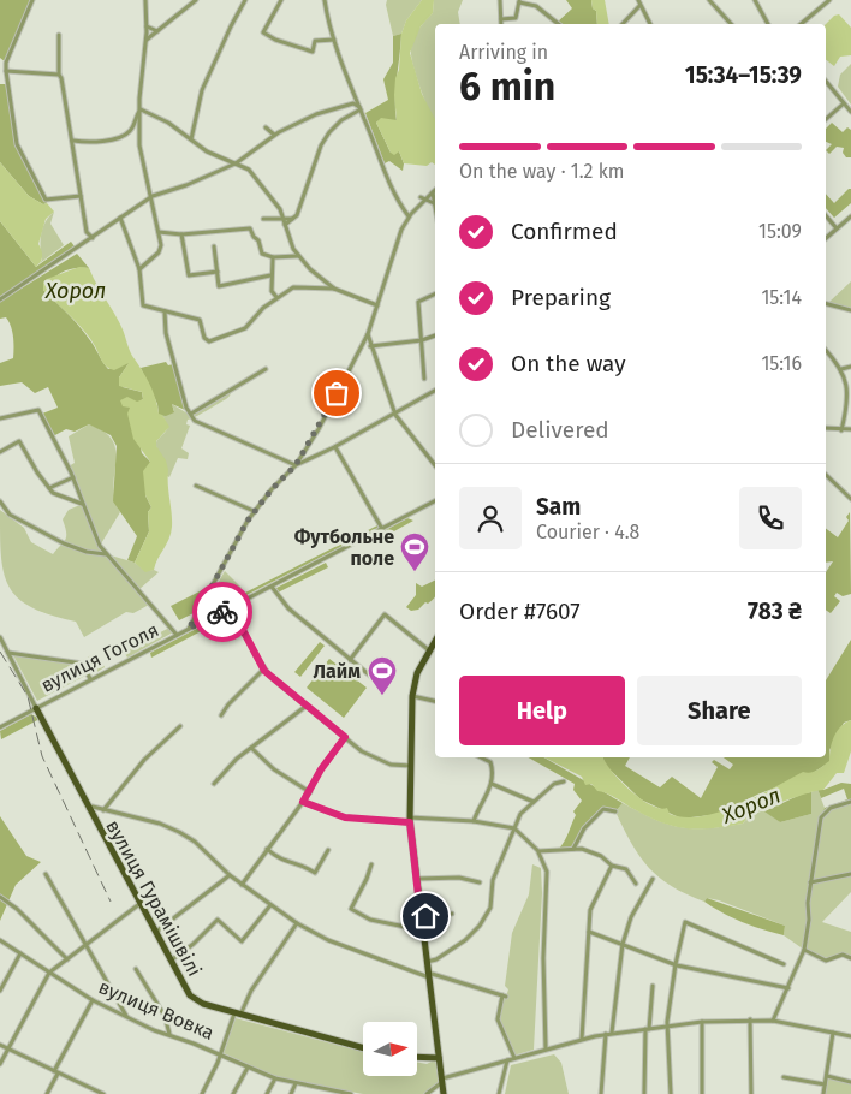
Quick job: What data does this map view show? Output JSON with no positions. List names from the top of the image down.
{
  "streets": {
    "main road": ["вулиця Гурамішвілі"],
    "street": ["вулиця Гоголя", "вулиця Вовка"]
  },
  "crossings": [
    ["вулиця Гоголя", "вулиця Гурамішвілі"]
  ],
  "water": ["Хорол"],
  "places": {
    "sports": ["Футбольне поле", "Лайм"]
  },
  "north": "right",
  "page": {
    "heading": ["6 min", "Arriving in", "15:34–15:39"],
    "panel": [
      "Sam",
      "Courier · 4.8",
      "Order #7607",
      "783 ₴"
    ],
    "bar": "On the way · 1.2 km",
    "list": [
      ["Confirmed", "15:09"],
      ["Preparing", "15:14"],
      ["On the way", "15:16"],
      "Delivered"
    ],
    "buttons": ["Help", "Share"]
  }
}
